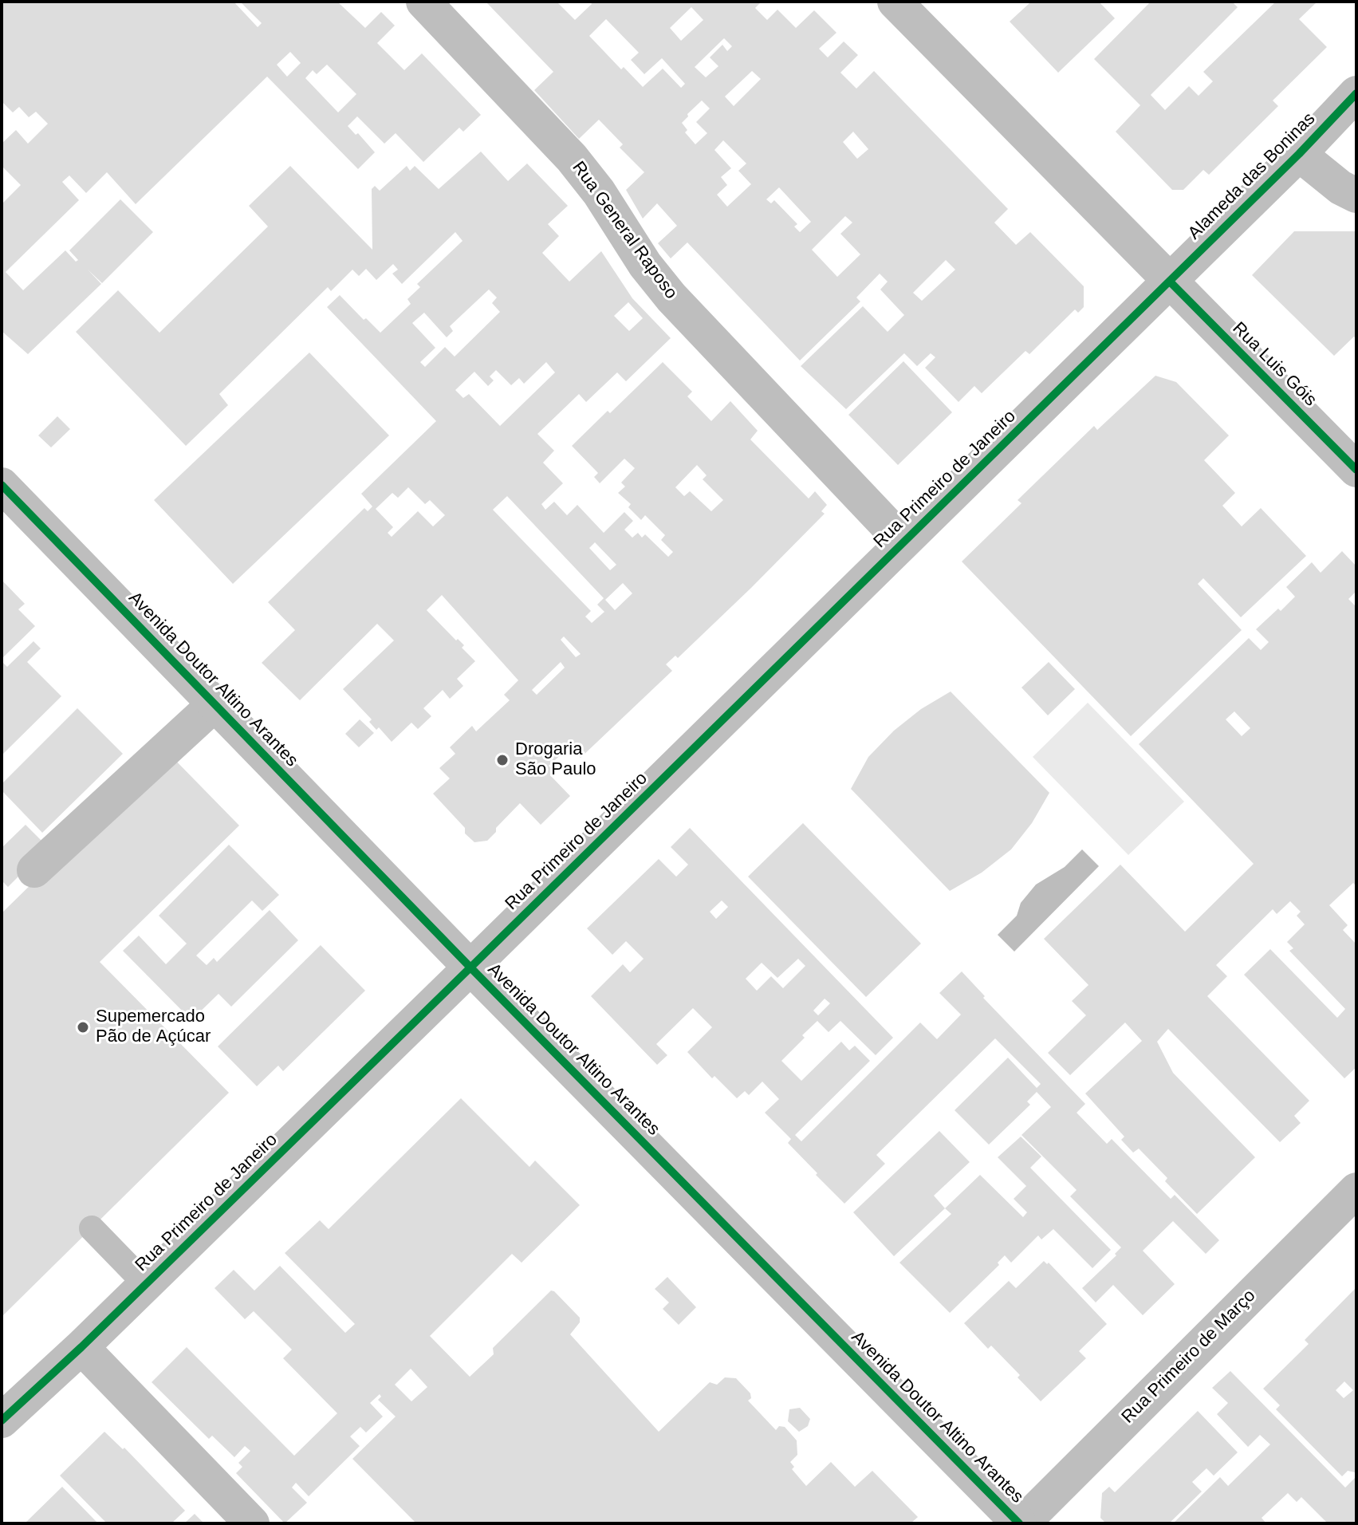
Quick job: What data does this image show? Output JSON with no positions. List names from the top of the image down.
{
  "streets": {
    "street": [
      "Alameda das Boninas",
      "Rua General Raposo",
      "Rua Luis Góis",
      "Rua Primeiro de Janeiro",
      "Avenida Doutor Altino Arantes",
      "Rua Primeiro de Março"
    ]
  },
  "crossings": [
    ["Alameda das Boninas", "Rua Luis Góis"],
    ["Alameda das Boninas", "Rua Primeiro de Janeiro"],
    ["Rua General Raposo", "Rua Primeiro de Janeiro"],
    ["Rua Luis Góis", "Rua Primeiro de Janeiro"],
    ["Rua Primeiro de Janeiro", "Avenida Doutor Altino Arantes"],
    ["Avenida Doutor Altino Arantes", "Rua Primeiro de Março"]
  ],
  "places": ["Drogaria São Paulo", "Supemercado Pão de Açúcar"]
}
